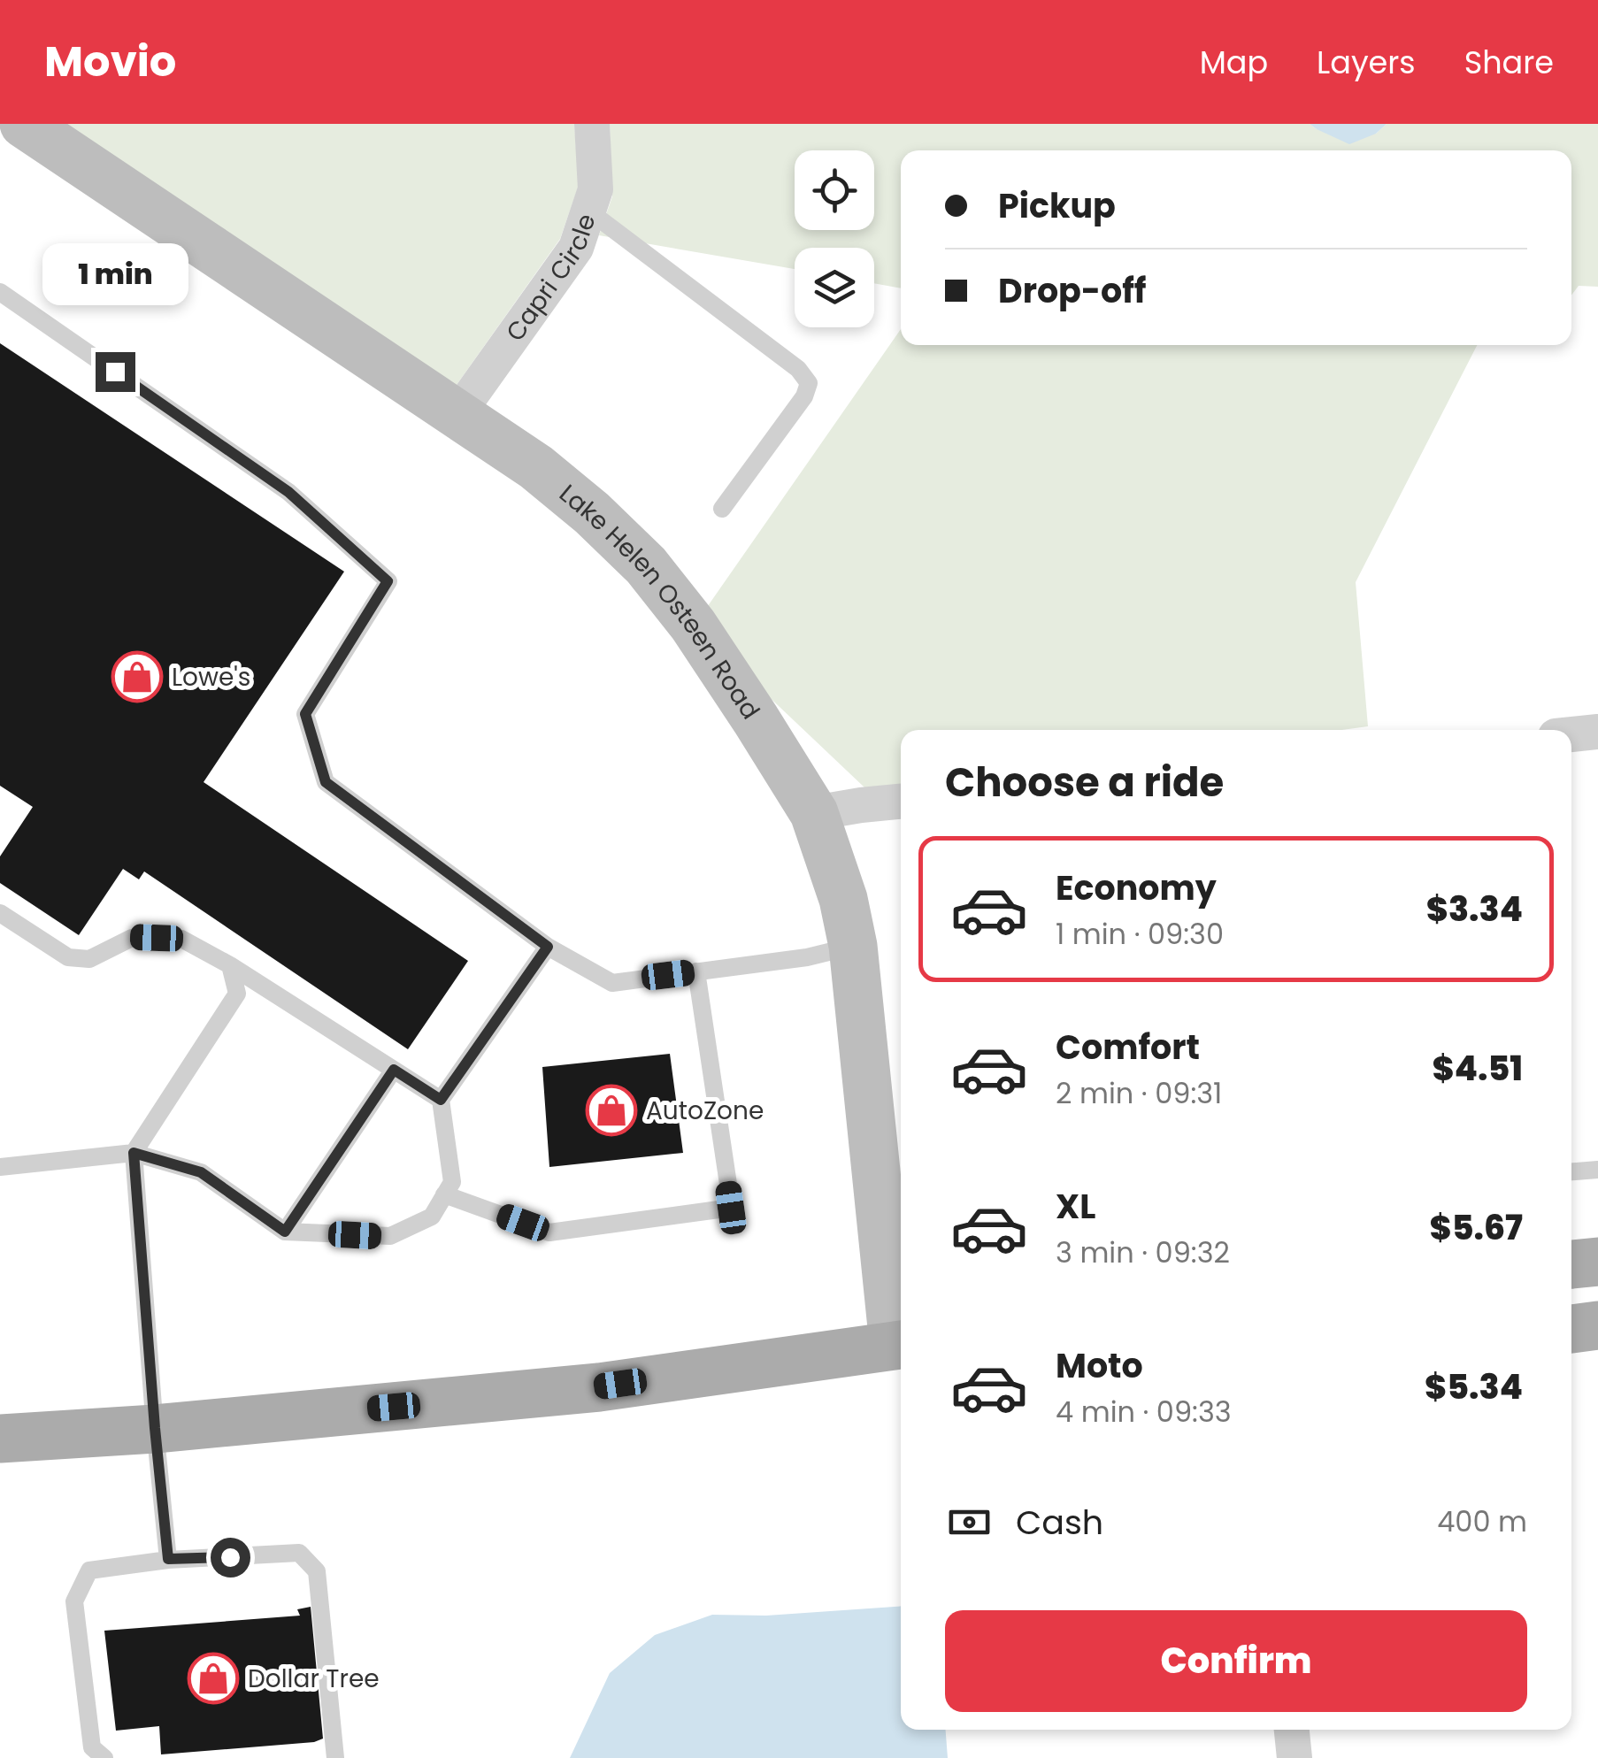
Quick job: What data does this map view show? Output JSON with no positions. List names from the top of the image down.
{
  "streets": {
    "street": ["Capri Circle", "Lake Helen Osteen Road"]
  },
  "crossings": [
    ["Capri Circle", "Lake Helen Osteen Road"]
  ],
  "places": {
    "shop": ["Lowe's", "AutoZone", "Dollar Tree"]
  },
  "page": {
    "header": "Movio",
    "nav": ["Map", "Layers", "Share"],
    "banner": ["Pickup", "Drop-off"],
    "bubble": "1 min",
    "heading": "Choose a ride",
    "list": [
      {
        "name": "Economy",
        "note": "1 min · 09:30",
        "value": "$3.34"
      },
      {
        "name": "Comfort",
        "note": "2 min · 09:31",
        "value": "$4.51"
      },
      {
        "name": "XL",
        "note": "3 min · 09:32",
        "value": "$5.67"
      },
      {
        "name": "Moto",
        "note": "4 min · 09:33",
        "value": "$5.34"
      }
    ],
    "pay": ["Cash", "400 m"],
    "buttons": "Confirm"
  }
}
